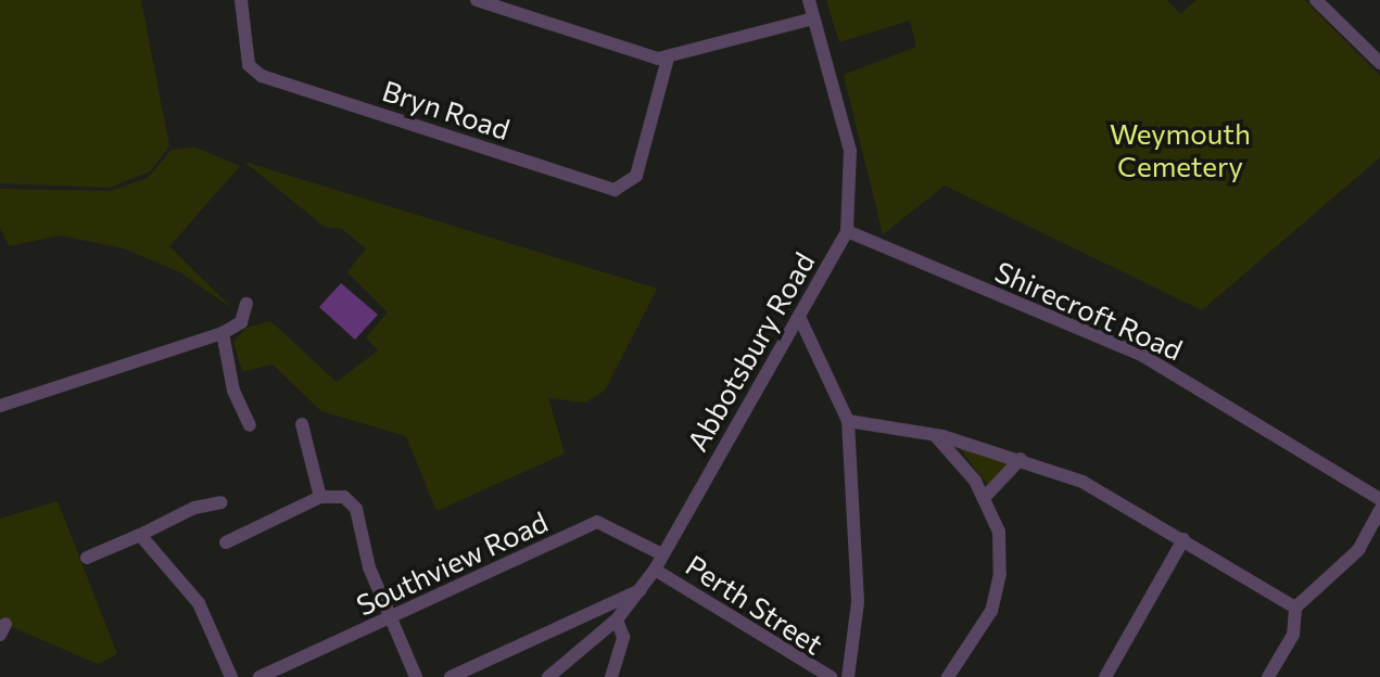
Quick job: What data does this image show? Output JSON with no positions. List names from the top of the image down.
{
  "streets": {
    "street": [
      "Bryn Road",
      "Shirecroft Road",
      "Abbotsbury Road",
      "Southview Road",
      "Perth Street"
    ]
  },
  "crossings": [
    ["Shirecroft Road", "Abbotsbury Road"],
    ["Abbotsbury Road", "Southview Road"],
    ["Abbotsbury Road", "Perth Street"]
  ],
  "parks": ["Weymouth Cemetery"]
}
